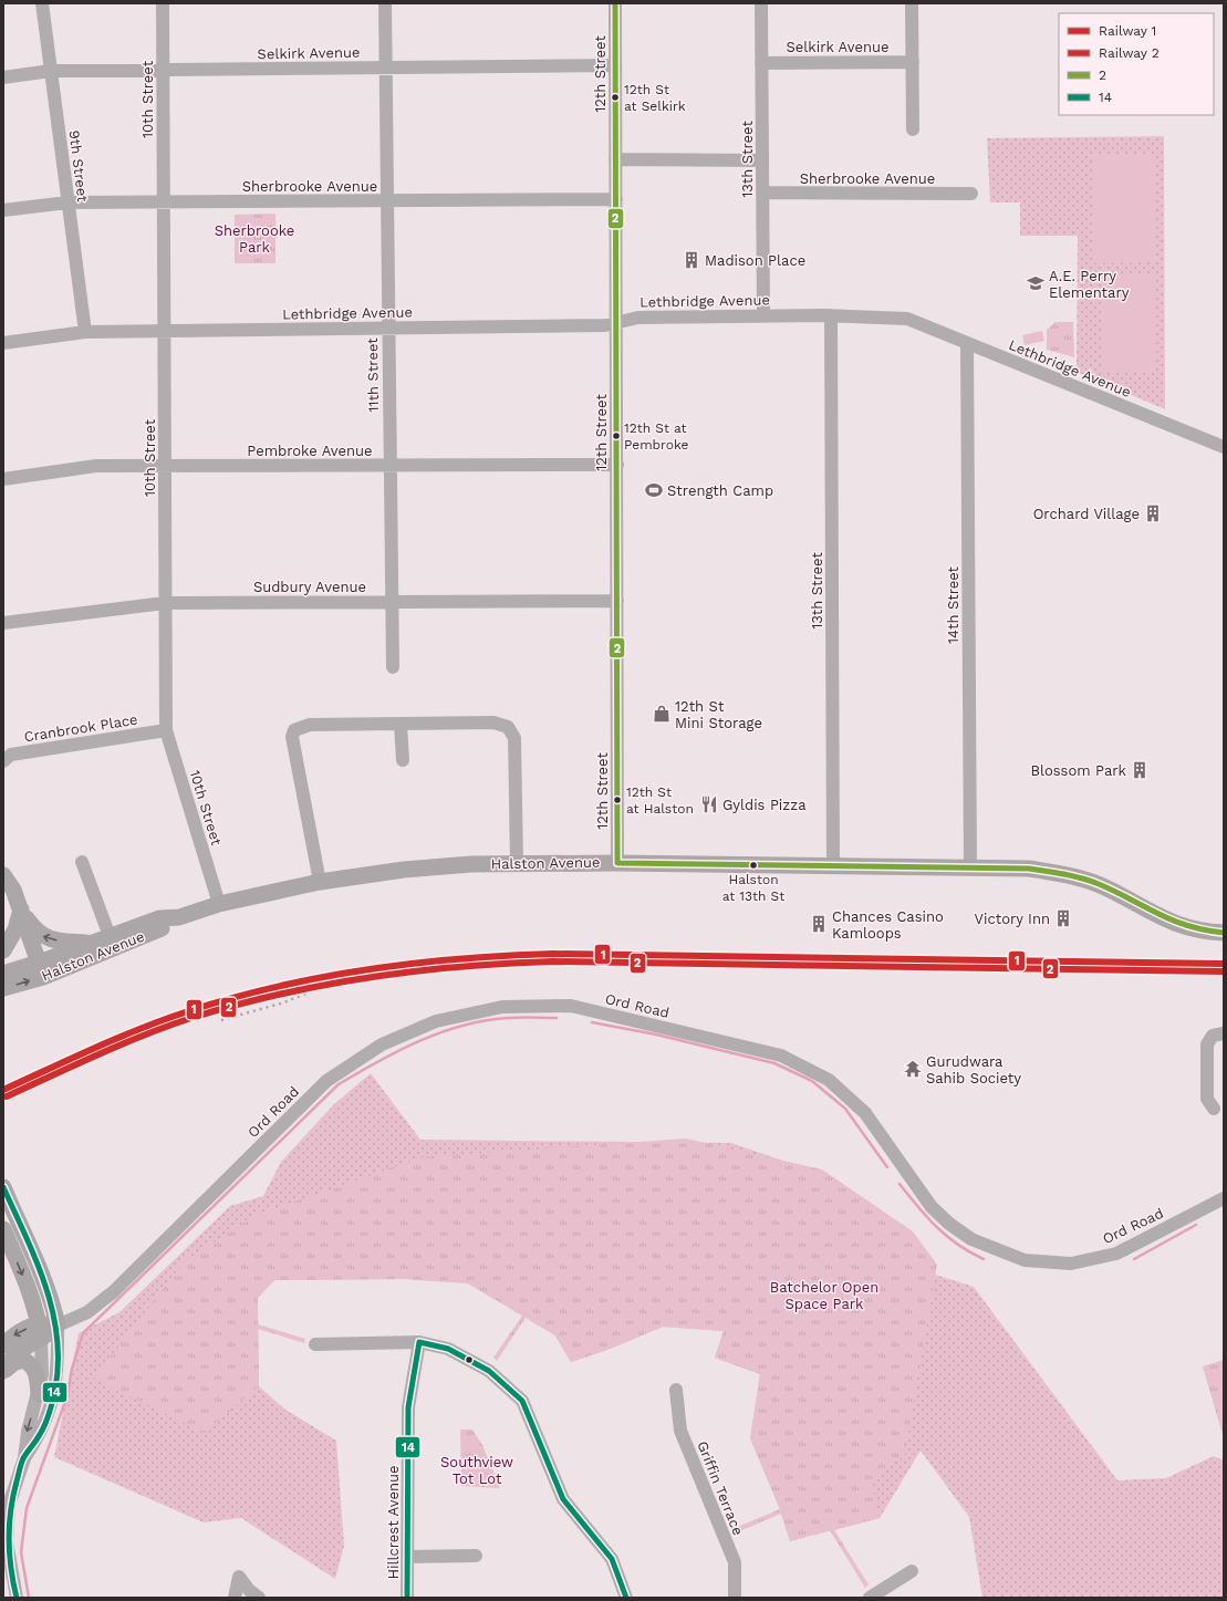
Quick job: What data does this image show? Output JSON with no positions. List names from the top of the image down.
{
  "streets": {
    "main road": ["Halston Avenue"],
    "street": [
      "Selkirk Avenue",
      "12th Street",
      "10th Street",
      "13th Street",
      "9th Street",
      "Sherbrooke Avenue",
      "Lethbridge Avenue",
      "11th Street",
      "Pembroke Avenue",
      "Sudbury Avenue",
      "14th Street",
      "Cranbrook Place",
      "Ord Road",
      "Griffin Terrace",
      "Hillcrest Avenue"
    ]
  },
  "crossings": [
    ["Selkirk Avenue", "12th Street"],
    ["Selkirk Avenue", "10th Street"],
    ["Selkirk Avenue", "13th Street"],
    ["Selkirk Avenue", "9th Street"],
    ["Selkirk Avenue", "11th Street"],
    ["12th Street", "Sherbrooke Avenue"],
    ["12th Street", "Lethbridge Avenue"],
    ["12th Street", "Pembroke Avenue"],
    ["12th Street", "Sudbury Avenue"],
    ["12th Street", "Halston Avenue"],
    ["10th Street", "Sherbrooke Avenue"],
    ["10th Street", "Lethbridge Avenue"],
    ["10th Street", "Pembroke Avenue"],
    ["10th Street", "Sudbury Avenue"],
    ["10th Street", "Cranbrook Place"],
    ["10th Street", "Halston Avenue"],
    ["13th Street", "Sherbrooke Avenue"],
    ["13th Street", "Lethbridge Avenue"],
    ["13th Street", "Halston Avenue"],
    ["9th Street", "Sherbrooke Avenue"],
    ["9th Street", "Lethbridge Avenue"],
    ["Sherbrooke Avenue", "11th Street"],
    ["Lethbridge Avenue", "11th Street"],
    ["Lethbridge Avenue", "14th Street"],
    ["11th Street", "Pembroke Avenue"],
    ["11th Street", "Sudbury Avenue"],
    ["14th Street", "Halston Avenue"]
  ],
  "parks": ["Sherbrooke Park", "Batchelor Open Space Park", "Southview Tot Lot"],
  "places": {
    "other": [
      "12th St at Selkirk",
      "12th St at Pembroke",
      "12th St at Halston",
      "Halston at 13th St"
    ],
    "building": [
      "Madison Place",
      "Orchard Village",
      "Blossom Park",
      "Victory Inn",
      "Chances Casino Kamloops"
    ],
    "school or university": ["A.E. Perry Elementary"],
    "sports": ["Strength Camp"],
    "shop": ["12th St Mini Storage"],
    "restaurant": ["Gyldis Pizza"],
    "temple": ["Gurudwara Sahib Society"]
  },
  "lines": [
    "transit line 2",
    "rail line 1",
    "rail line 2",
    "transit line 14"
  ],
  "legend": [
    "Railway 1",
    "Railway 2",
    "2",
    "14"
  ]
}
